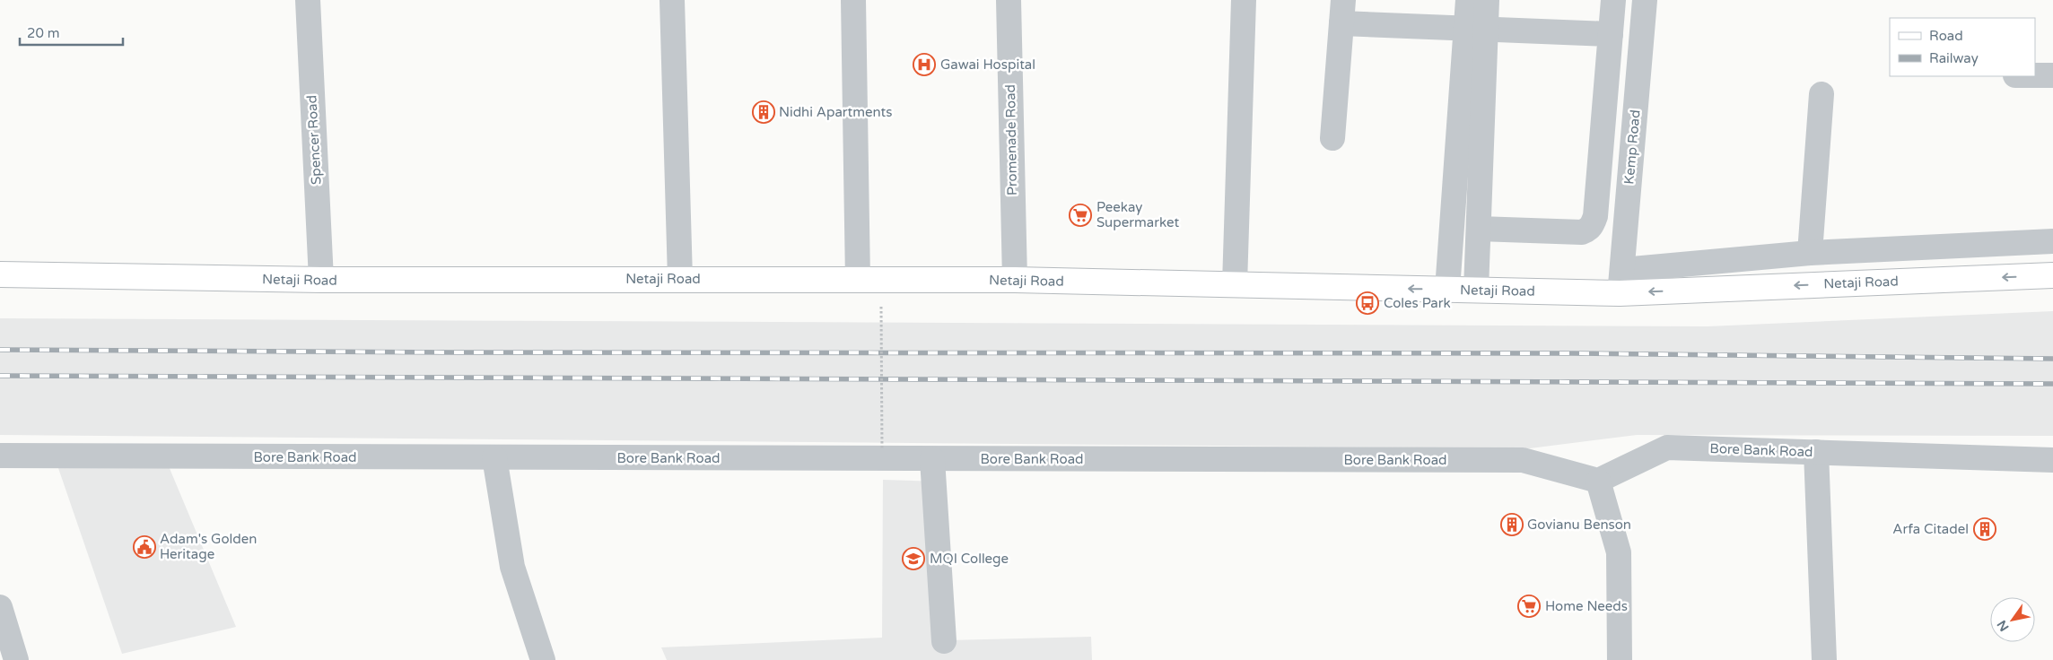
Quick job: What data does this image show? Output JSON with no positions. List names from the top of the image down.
{
  "streets": {
    "main road": ["Netaji Road"],
    "street": [
      "Spencer Road",
      "Promenade Road",
      "Kemp Road",
      "Bore Bank Road"
    ]
  },
  "crossings": [
    ["Spencer Road", "Netaji Road"],
    ["Promenade Road", "Netaji Road"],
    ["Kemp Road", "Netaji Road"]
  ],
  "places": {
    "hospital": ["Gawai Hospital"],
    "building": ["Nidhi Apartments", "Govianu Benson", "Arfa Citadel"],
    "supermarket": ["Peekay Supermarket", "Home Needs"],
    "bus stop": ["Coles Park"],
    "public building": ["Adam's Golden Heritage"],
    "school or university": ["MQI College"]
  },
  "legend": ["Road", "Railway"],
  "scale_bar": "20 m",
  "north": "bottom left"
}
